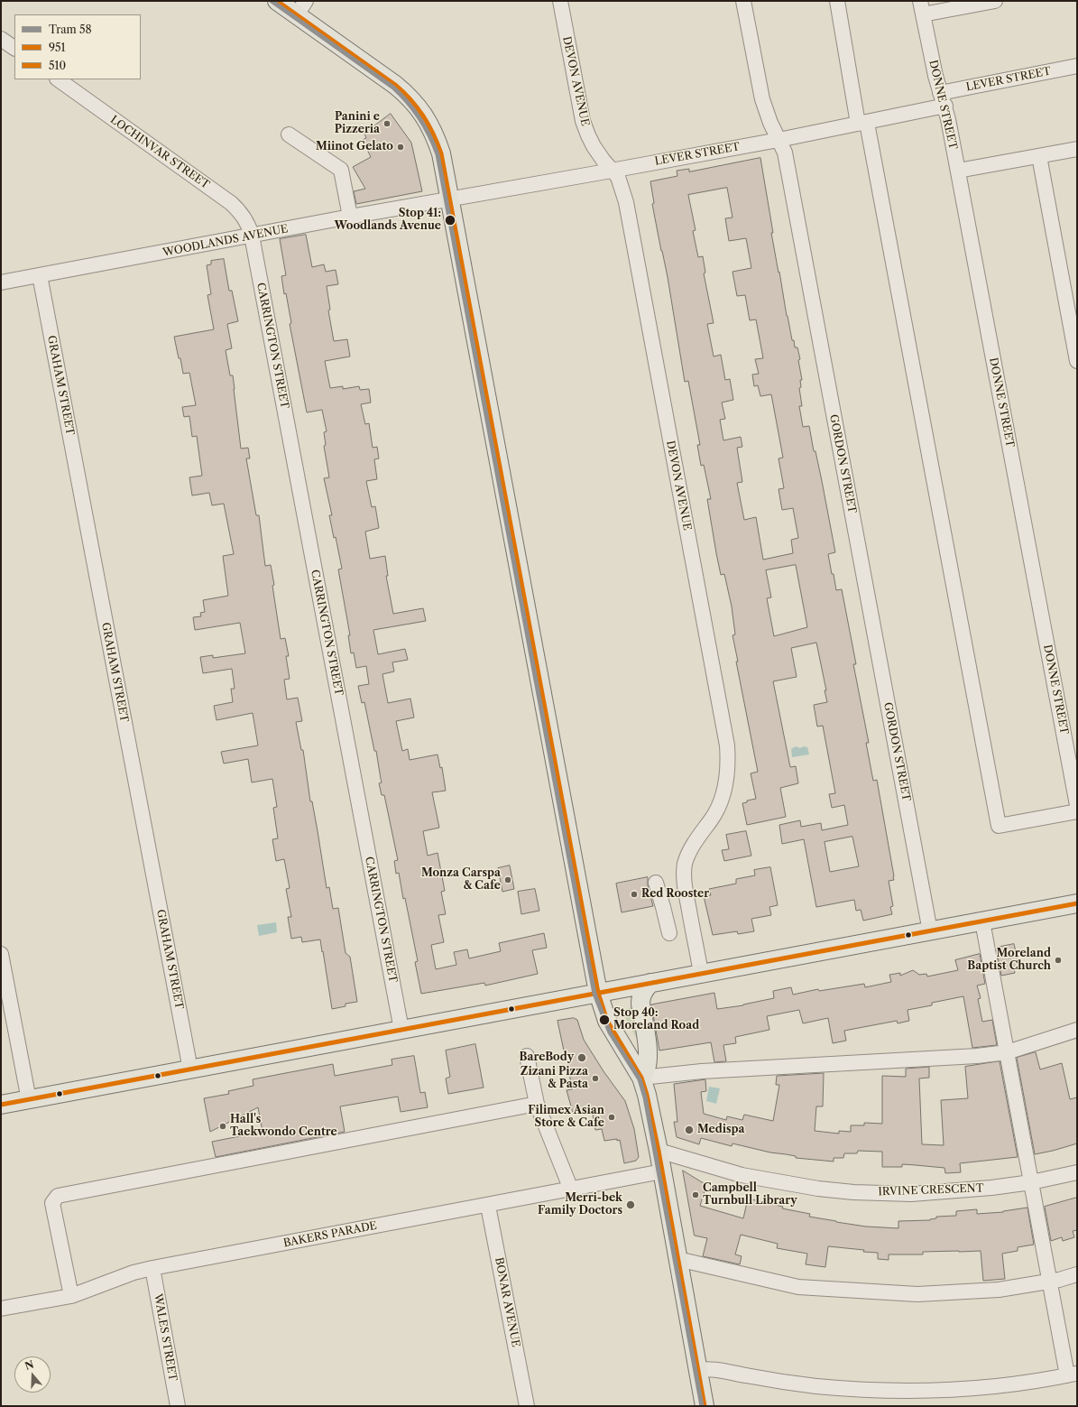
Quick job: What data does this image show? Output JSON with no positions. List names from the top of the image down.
{
  "streets": {
    "street": [
      "LEVER STREET",
      "DEVON AVENUE",
      "DONNE STREET",
      "LOCHINVAR STREET",
      "WOODLANDS AVENUE",
      "CARRINGTON STREET",
      "GRAHAM STREET",
      "GORDON STREET",
      "IRVINE CRESCENT",
      "BAKERS PARADE",
      "BONAR AVENUE",
      "WALES STREET"
    ]
  },
  "crossings": [
    ["LEVER STREET", "DEVON AVENUE"],
    ["LEVER STREET", "DONNE STREET"],
    ["LEVER STREET", "WOODLANDS AVENUE"],
    ["LEVER STREET", "GORDON STREET"],
    ["LOCHINVAR STREET", "WOODLANDS AVENUE"],
    ["LOCHINVAR STREET", "CARRINGTON STREET"],
    ["WOODLANDS AVENUE", "CARRINGTON STREET"],
    ["WOODLANDS AVENUE", "GRAHAM STREET"],
    ["BAKERS PARADE", "BONAR AVENUE"],
    ["BAKERS PARADE", "WALES STREET"]
  ],
  "places": [
    "Panini e Pizzeria",
    "Miinot Gelato",
    "Stop 41: Woodlands Avenue",
    "Monza Carspa & Cafe",
    "Red Rooster",
    "Moreland Baptist Church",
    "Stop 40: Moreland Road",
    "BareBody",
    "Zizani Pizza & Pasta",
    "Filimex Asian Store & Cafe",
    "Hall's Taekwondo Centre",
    "Medispa",
    "Campbell Turnbull Library",
    "Merri-bek Family Doctors"
  ],
  "lines": ["tram line 58", "transit line 951", "transit line 510"],
  "legend": ["Tram 58", "951", "510"],
  "north": "top"
}
